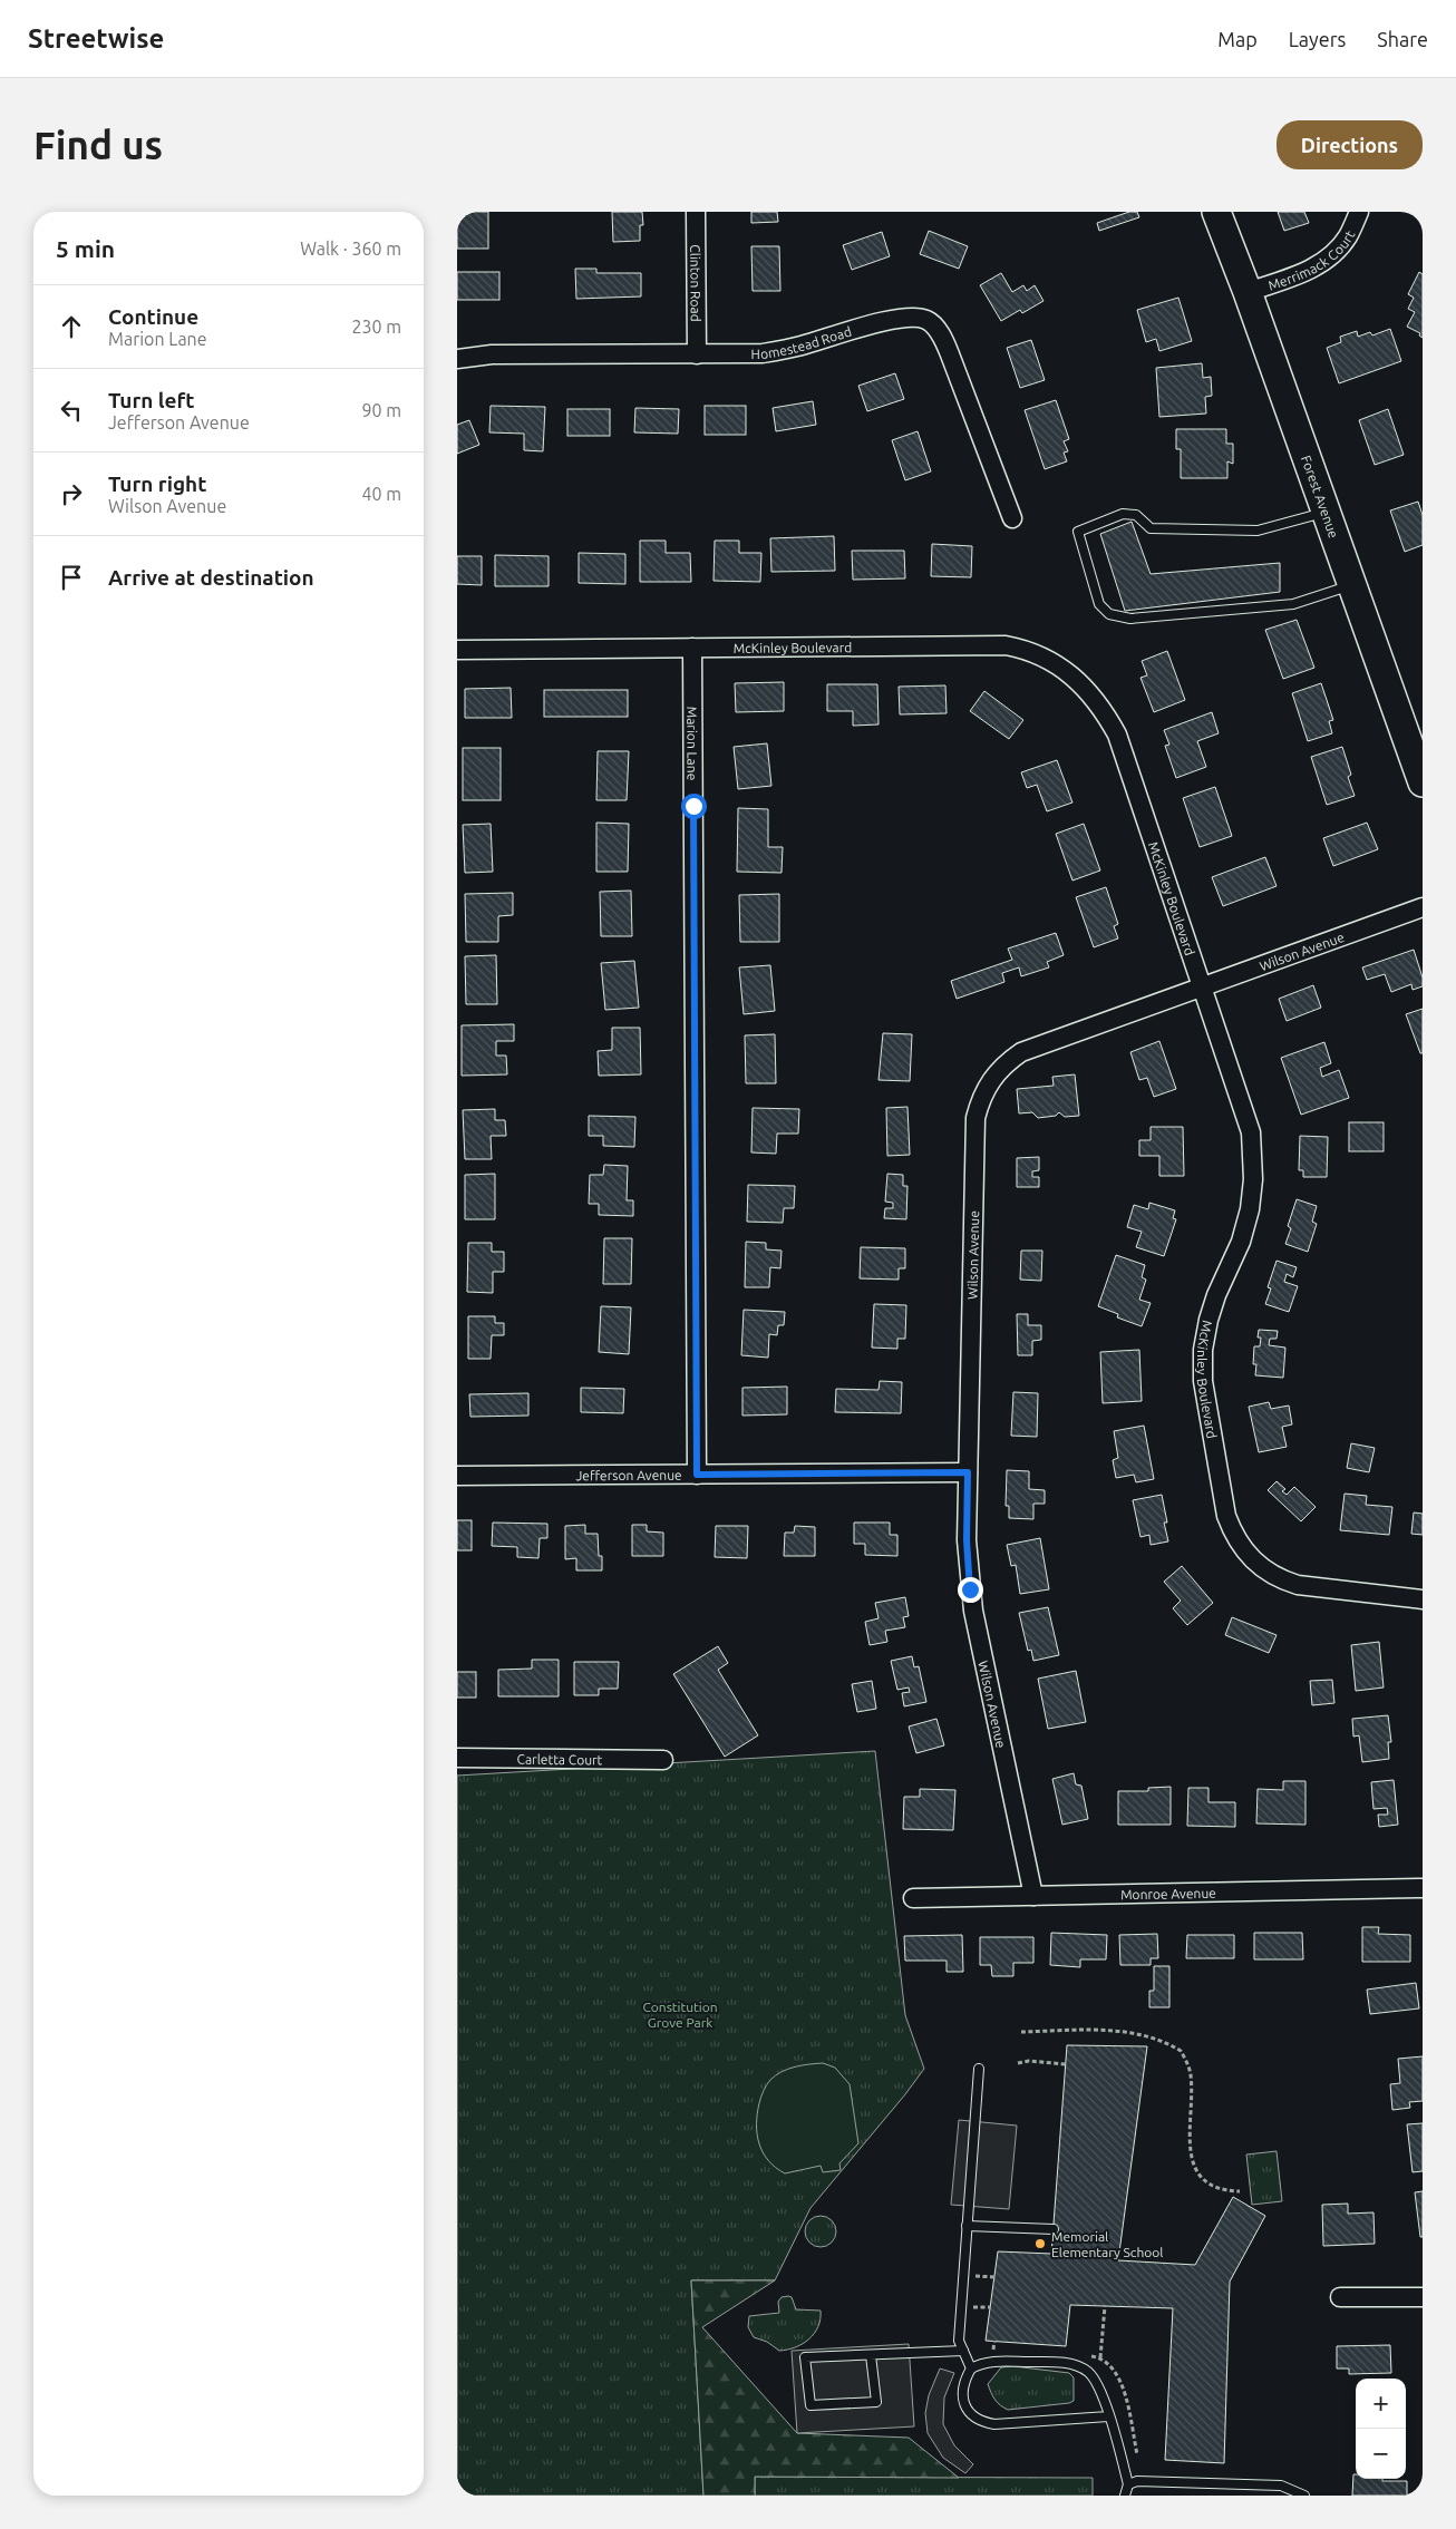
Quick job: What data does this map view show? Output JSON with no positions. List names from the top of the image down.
{
  "streets": {
    "main road": ["Forest Avenue"],
    "street": [
      "Merrimack Court",
      "Clinton Road",
      "Homestead Road",
      "McKinley Boulevard",
      "Marion Lane",
      "Wilson Avenue",
      "Jefferson Avenue",
      "Carletta Court",
      "Monroe Avenue"
    ]
  },
  "crossings": [
    ["Merrimack Court", "Forest Avenue"],
    ["Clinton Road", "Homestead Road"],
    ["McKinley Boulevard", "Marion Lane"],
    ["McKinley Boulevard", "Wilson Avenue"],
    ["Marion Lane", "Jefferson Avenue"],
    ["Wilson Avenue", "Jefferson Avenue"],
    ["Wilson Avenue", "Monroe Avenue"]
  ],
  "parks": ["Constitution Grove Park"],
  "places": ["Memorial Elementary School"],
  "page": {
    "header": "Streetwise",
    "nav": ["Map", "Layers", "Share"],
    "buttons": "Directions",
    "title": "Find us",
    "heading": ["5 min", "Walk · 360 m"],
    "list": [
      ["Continue", "Marion Lane", "230 m"],
      ["Turn left", "Jefferson Avenue", "90 m"],
      ["Turn right", "Wilson Avenue", "40 m"],
      "Arrive at destination"
    ],
    "map_buttons": ["+", "−"]
  }
}
